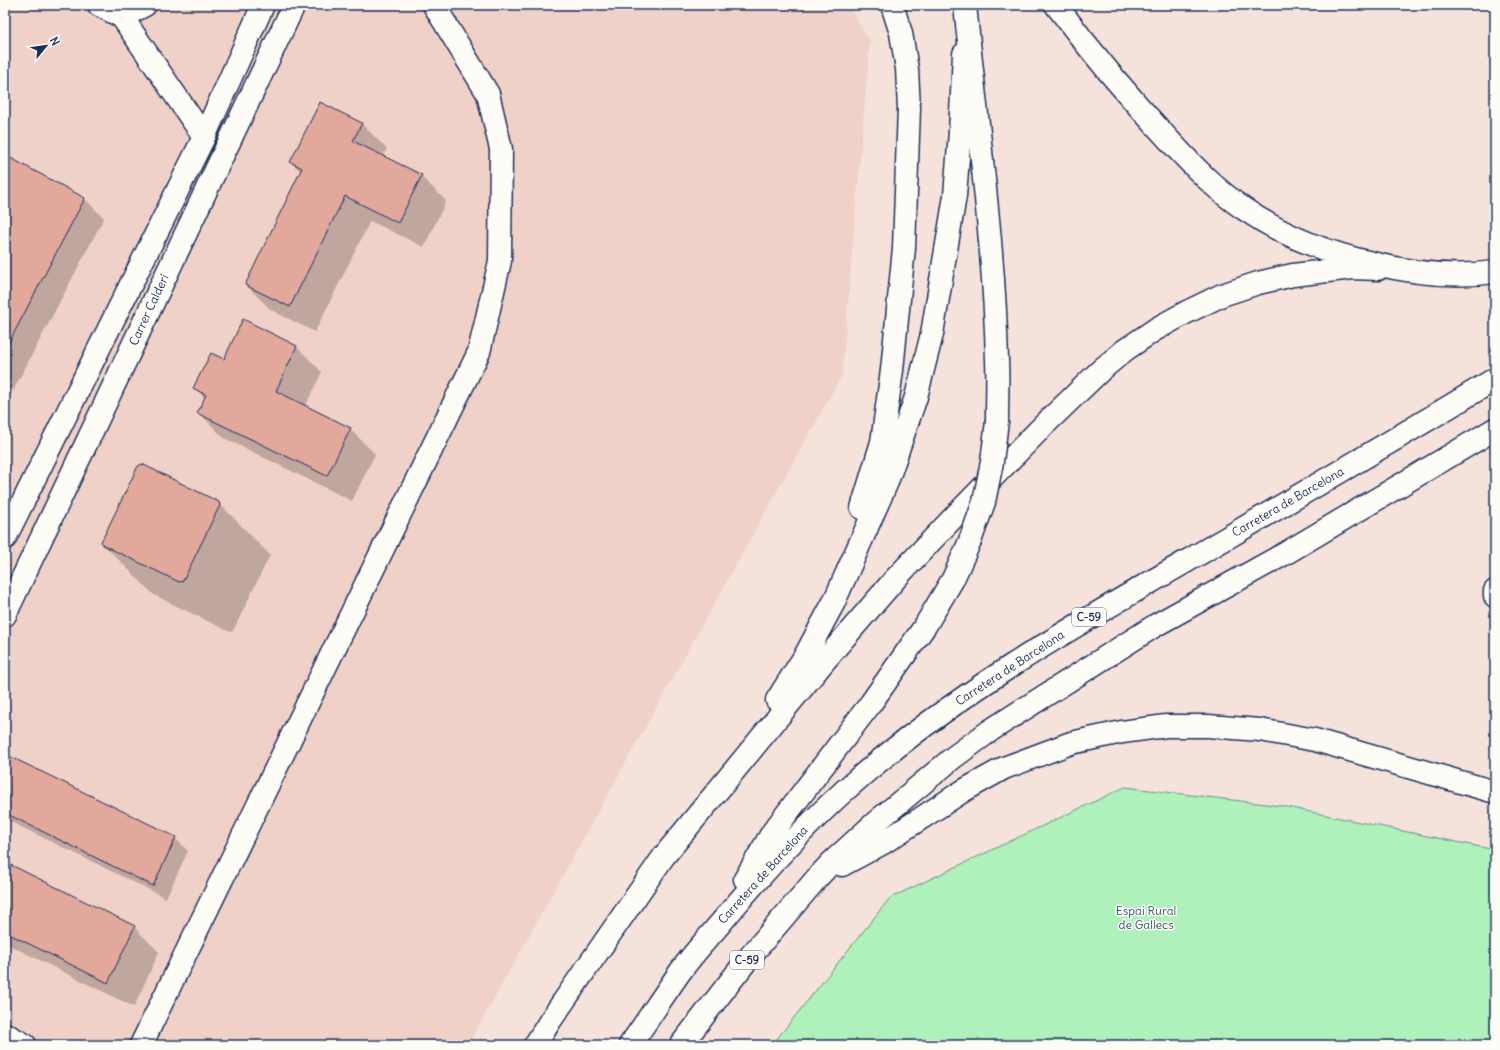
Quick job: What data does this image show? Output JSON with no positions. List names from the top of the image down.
{
  "streets": {
    "main road": ["Carrer Calderí", "Carretera de Barcelona", "C-59"]
  },
  "parks": ["Espai Rural de Gallecs"],
  "north": "top right"
}
